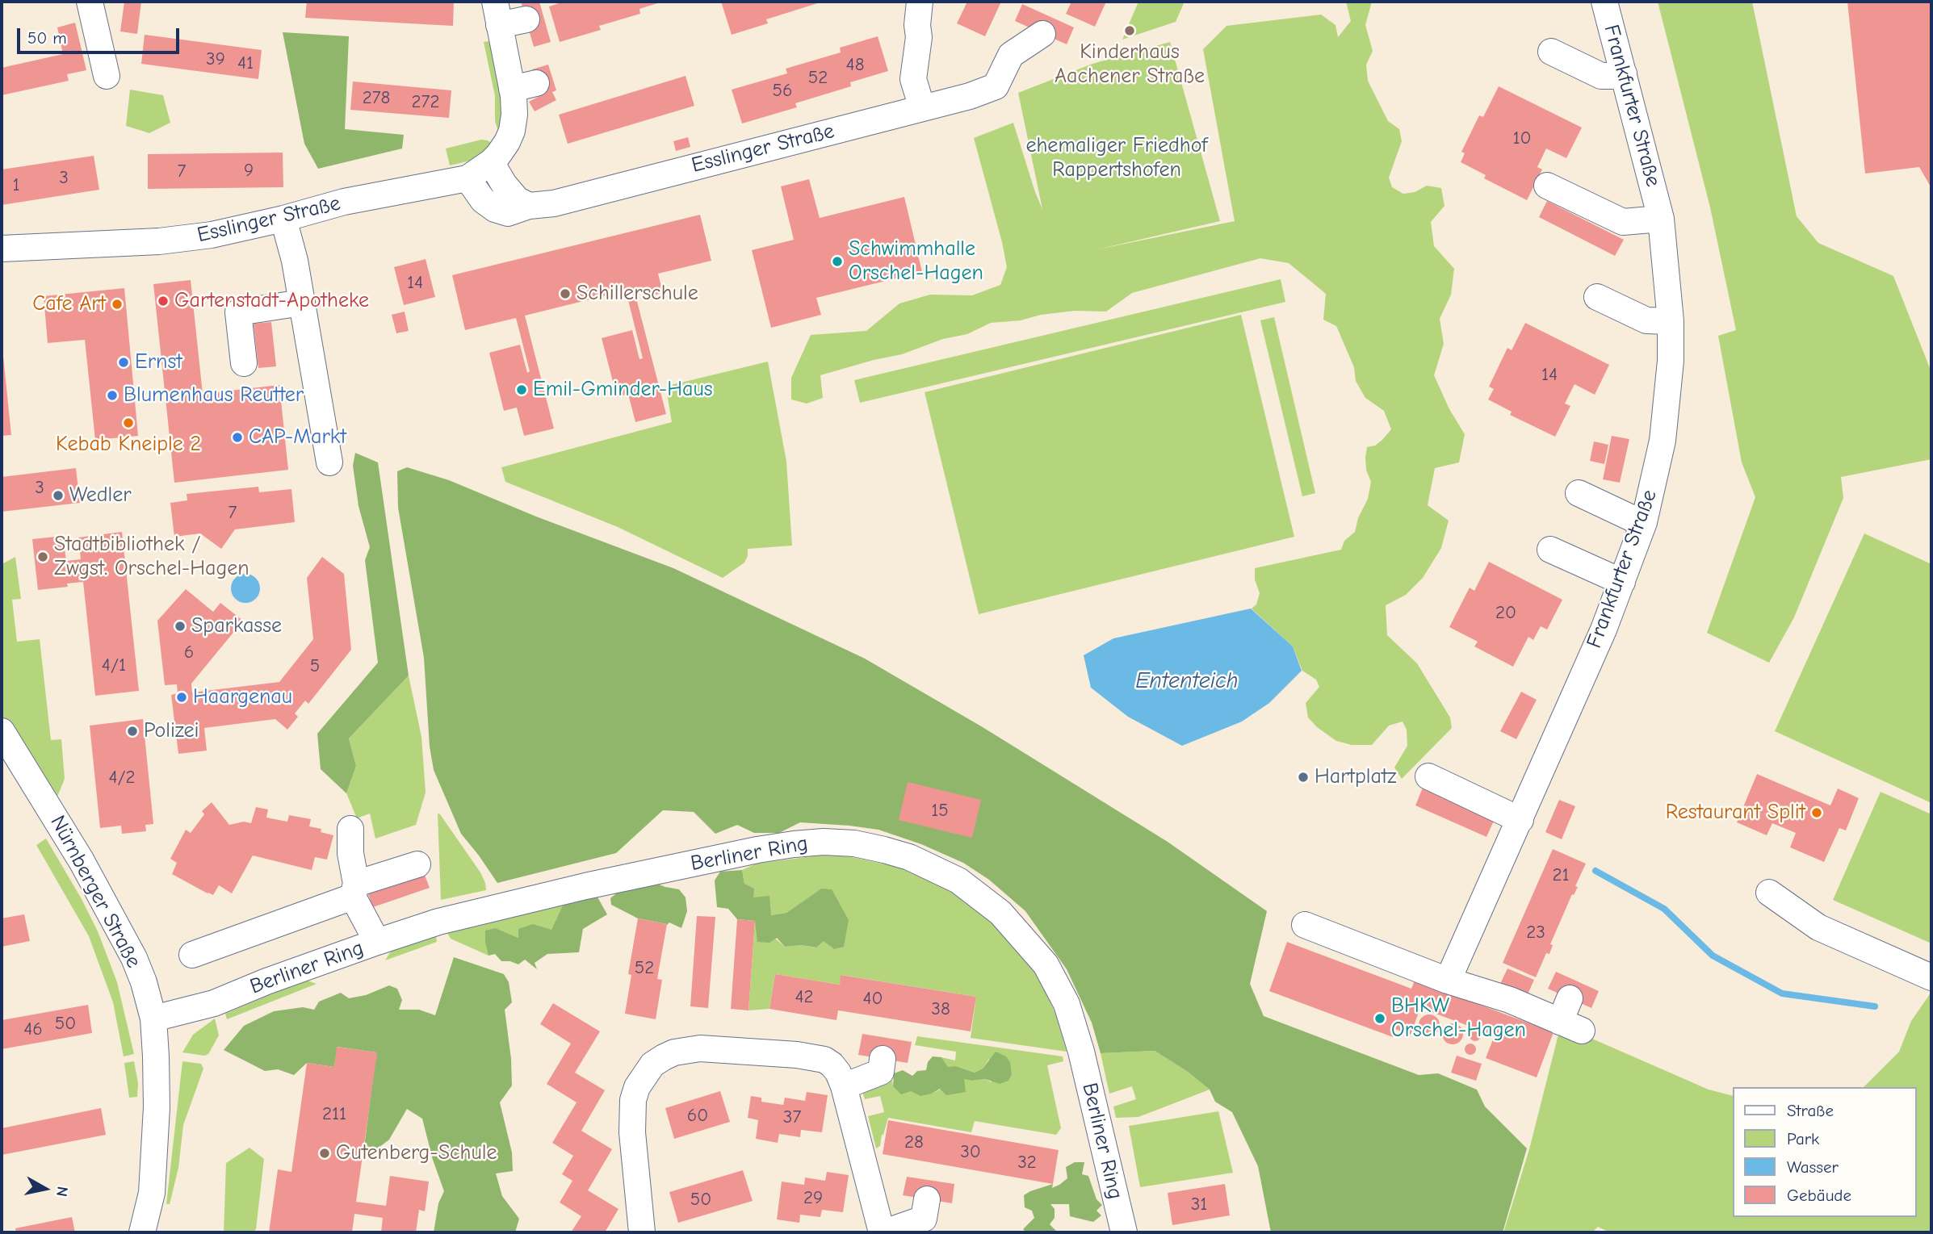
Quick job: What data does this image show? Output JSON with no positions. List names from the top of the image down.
{
  "streets": {
    "street": [
      "Frankfurter Straße",
      "Esslinger Straße",
      "Berliner Ring",
      "Nürnberger Straße"
    ]
  },
  "crossings": [
    ["Berliner Ring", "Nürnberger Straße"]
  ],
  "water": ["Ententeich"],
  "parks": ["ehemaliger Friedhof Rappertshofen"],
  "places": [
    "Kinderhaus Aachener Straße",
    "Schwimmhalle Orschel-Hagen",
    "Schillerschule",
    "Gartenstadt-Apotheke",
    "Cafe Art",
    "Ernst",
    "Emil-Gminder-Haus",
    "Blumenhaus Reutter",
    "Kebab Kneiple 2",
    "CAP-Markt",
    "Wedler",
    "Stadtbibliothek / Zwgst. Orschel-Hagen",
    "Sparkasse",
    "Haargenau",
    "Polizei",
    "Hartplatz",
    "Restaurant Split",
    "BHKW Orschel-Hagen",
    "Gutenberg-Schule"
  ],
  "house_numbers": [
    "39",
    "41",
    "48",
    "52",
    "56",
    "278",
    "272",
    "10",
    "9",
    "7",
    "3",
    "1",
    "14",
    "14",
    "3",
    "7",
    "20",
    "6",
    "4/1",
    "5",
    "4/2",
    "15",
    "21",
    "23",
    "52",
    "42",
    "40",
    "38",
    "50",
    "46",
    "211",
    "60",
    "37",
    "28",
    "30",
    "32",
    "29",
    "50",
    "31"
  ],
  "legend": [
    "Straße",
    "Park",
    "Wasser",
    "Gebäude"
  ],
  "scale_bar": "50 m",
  "north": "right"
}
